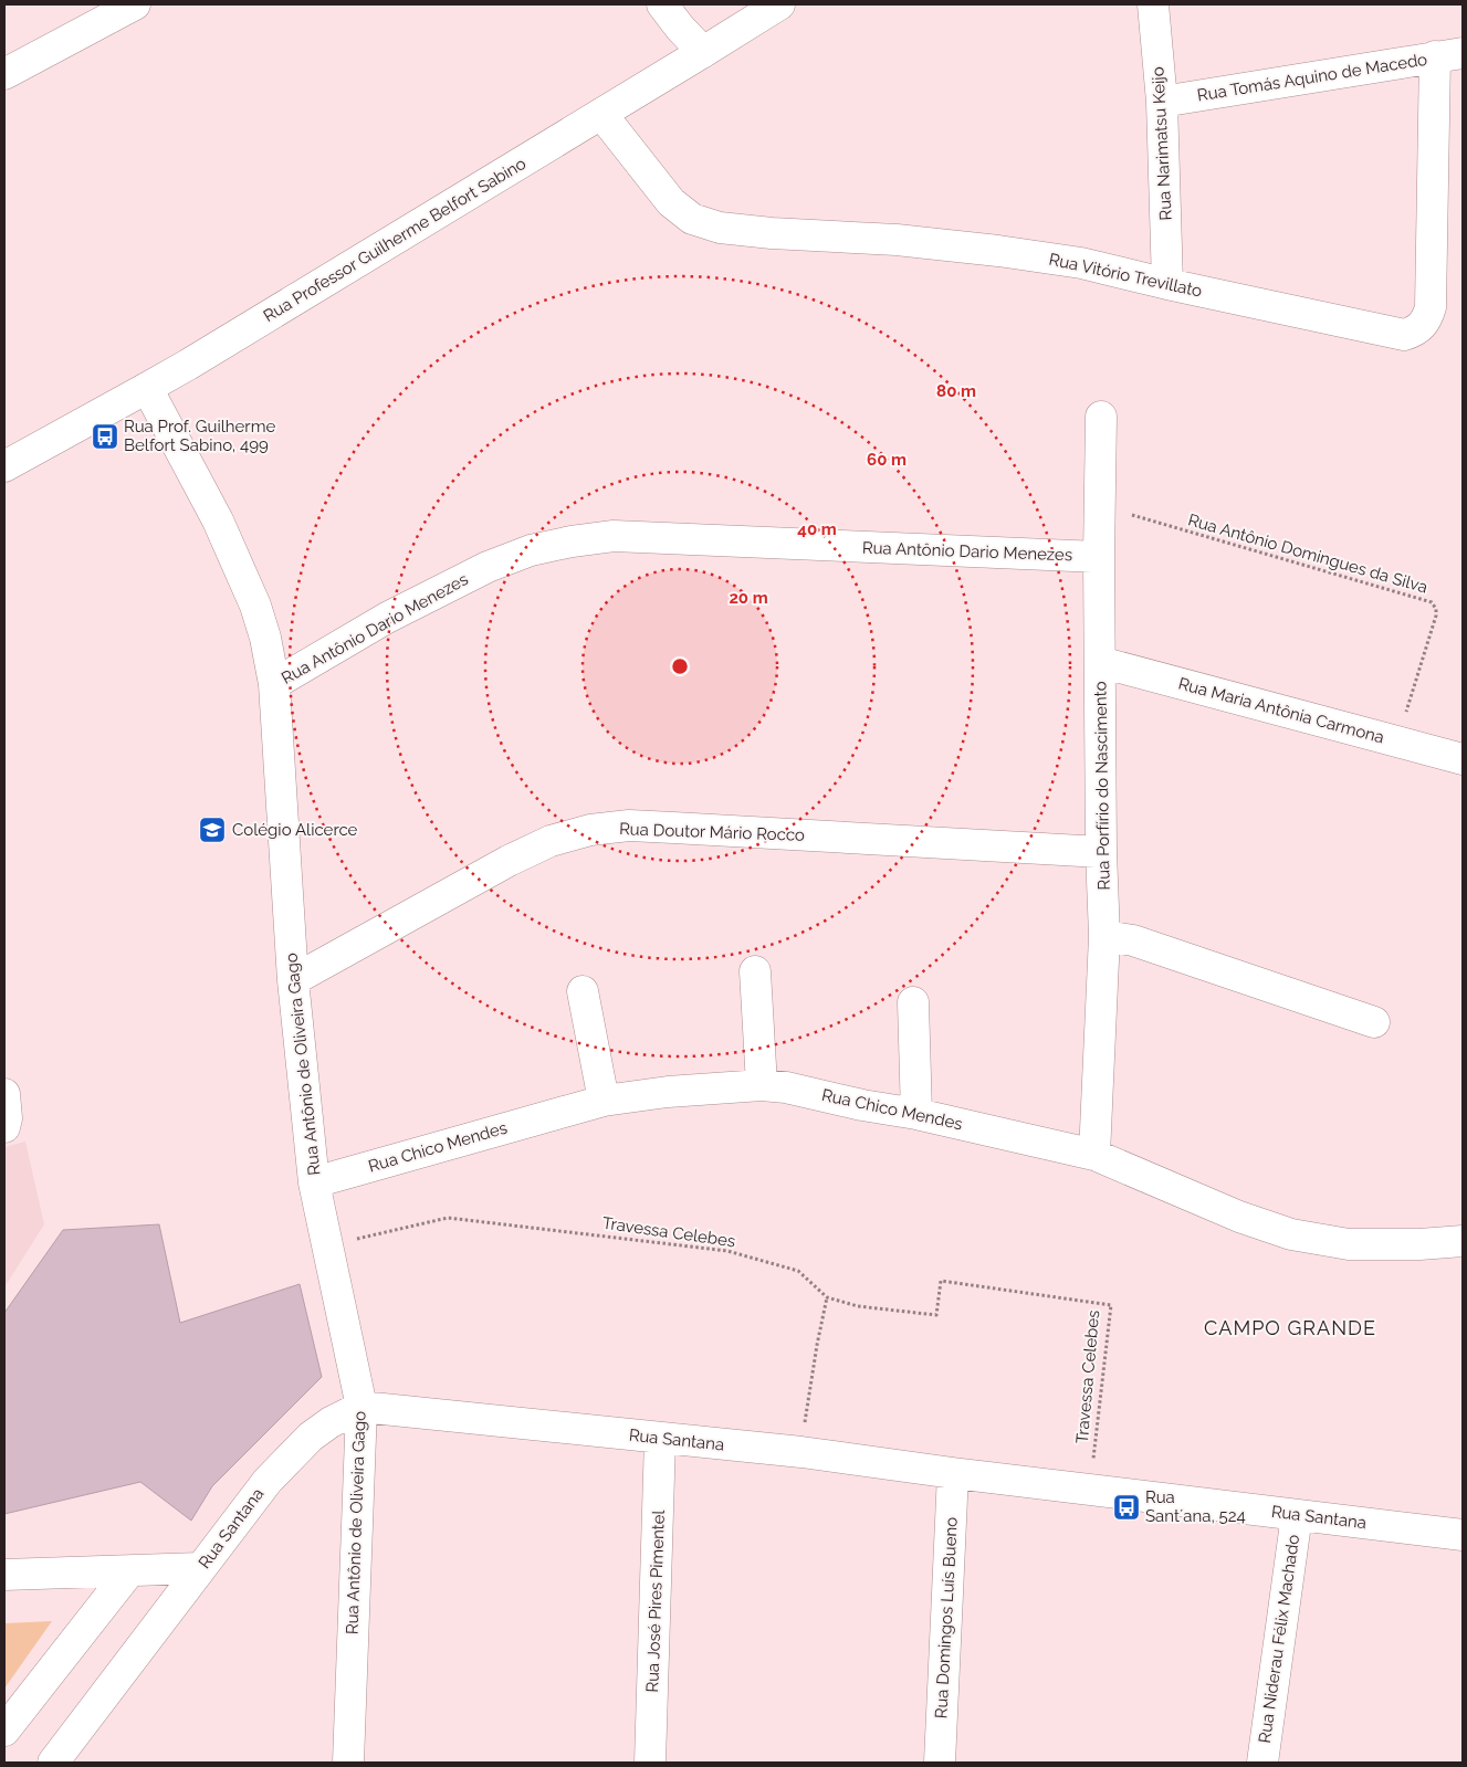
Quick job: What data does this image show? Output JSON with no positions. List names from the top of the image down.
{
  "streets": {
    "street": [
      "Rua Tomás Aquino de Macedo",
      "Rua Narimatsu Keijo",
      "Rua Professor Guilherme Belfort Sabino",
      "Rua Vitório Trevillato",
      "Rua Antônio Dario Menezes",
      "Rua Maria Antônia Carmona",
      "Rua Porfírio do Nascimento",
      "Rua Doutor Mário Rocco",
      "Rua Antônio de Oliveira Gago",
      "Rua Chico Mendes",
      "Rua Santana",
      "Rua José Pires Pimentel",
      "Rua Domingos Luís Bueno",
      "Rua Niderau Félix Machado"
    ],
    "path": ["Rua Antônio Domingues da Silva", "Travessa Celebes"]
  },
  "crossings": [
    ["Rua Tomás Aquino de Macedo", "Rua Narimatsu Keijo"],
    ["Rua Tomás Aquino de Macedo", "Rua Vitório Trevillato"],
    ["Rua Narimatsu Keijo", "Rua Vitório Trevillato"],
    ["Rua Professor Guilherme Belfort Sabino", "Rua Vitório Trevillato"],
    ["Rua Professor Guilherme Belfort Sabino", "Rua Antônio de Oliveira Gago"],
    ["Rua Antônio Dario Menezes", "Rua Porfírio do Nascimento"],
    ["Rua Antônio Dario Menezes", "Rua Antônio de Oliveira Gago"],
    ["Rua Antônio Domingues da Silva", "Rua Maria Antônia Carmona"],
    ["Rua Antônio Domingues da Silva", "Rua Porfírio do Nascimento"],
    ["Rua Maria Antônia Carmona", "Rua Porfírio do Nascimento"],
    ["Rua Porfírio do Nascimento", "Rua Doutor Mário Rocco"],
    ["Rua Porfírio do Nascimento", "Rua Chico Mendes"],
    ["Rua Doutor Mário Rocco", "Rua Antônio de Oliveira Gago"],
    ["Rua Antônio de Oliveira Gago", "Rua Chico Mendes"],
    ["Rua Antônio de Oliveira Gago", "Travessa Celebes"],
    ["Rua Antônio de Oliveira Gago", "Rua Santana"],
    ["Travessa Celebes", "Rua Santana"],
    ["Rua Santana", "Rua José Pires Pimentel"],
    ["Rua Santana", "Rua Domingos Luís Bueno"],
    ["Rua Santana", "Rua Niderau Félix Machado"]
  ],
  "districts": ["CAMPO GRANDE"],
  "places": {
    "bus stop": ["Rua Prof. Guilherme Belfort Sabino, 499", "Rua Sant´ana, 524"],
    "school or university": ["Colégio Alicerce"]
  },
  "rings": [
    "80 m",
    "60 m",
    "40 m",
    "20 m"
  ]
}
